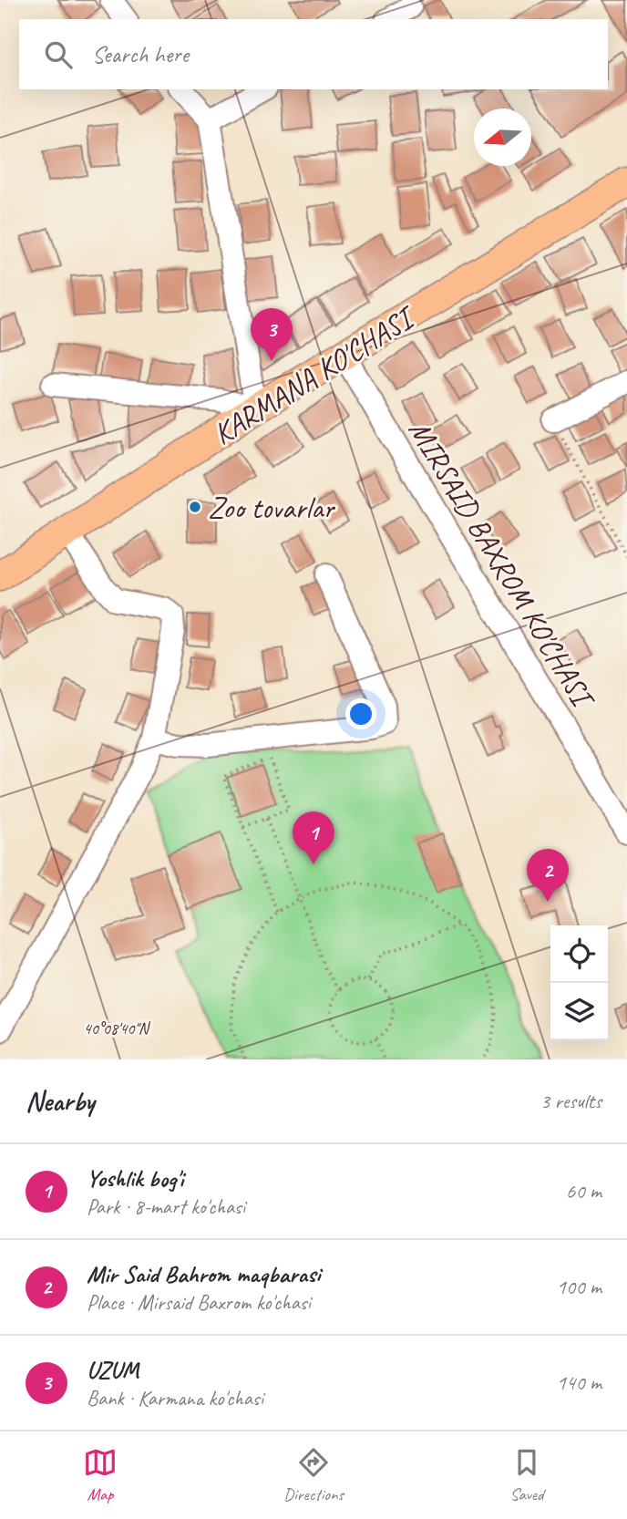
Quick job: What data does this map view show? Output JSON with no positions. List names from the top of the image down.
{
  "streets": {
    "main road": ["KARMANA KO'CHASI"],
    "street": ["MIRSAID BAXROM KO'CHASI"]
  },
  "crossings": [
    ["KARMANA KO'CHASI", "MIRSAID BAXROM KO'CHASI"]
  ],
  "places": ["Zoo tovarlar"],
  "north": "left",
  "page": {
    "search": "Search here",
    "pins": ["3", "1", "2"],
    "heading": ["Nearby", "3 results"],
    "list": [
      {
        "mark": "1",
        "name": "Yoshlik bog'i",
        "note": "Park · 8-mart ko'chasi",
        "value": "60 m"
      },
      {
        "mark": "2",
        "name": "Mir Said Bahrom maqbarasi",
        "note": "Place · Mirsaid Baxrom ko'chasi",
        "value": "100 m"
      },
      {
        "mark": "3",
        "name": "UZUM",
        "note": "Bank · Karmana ko'chasi",
        "value": "140 m"
      }
    ],
    "nav": ["Map", "Directions", "Saved"]
  },
  "coordinates": ["40°08'40\"N"]
}
